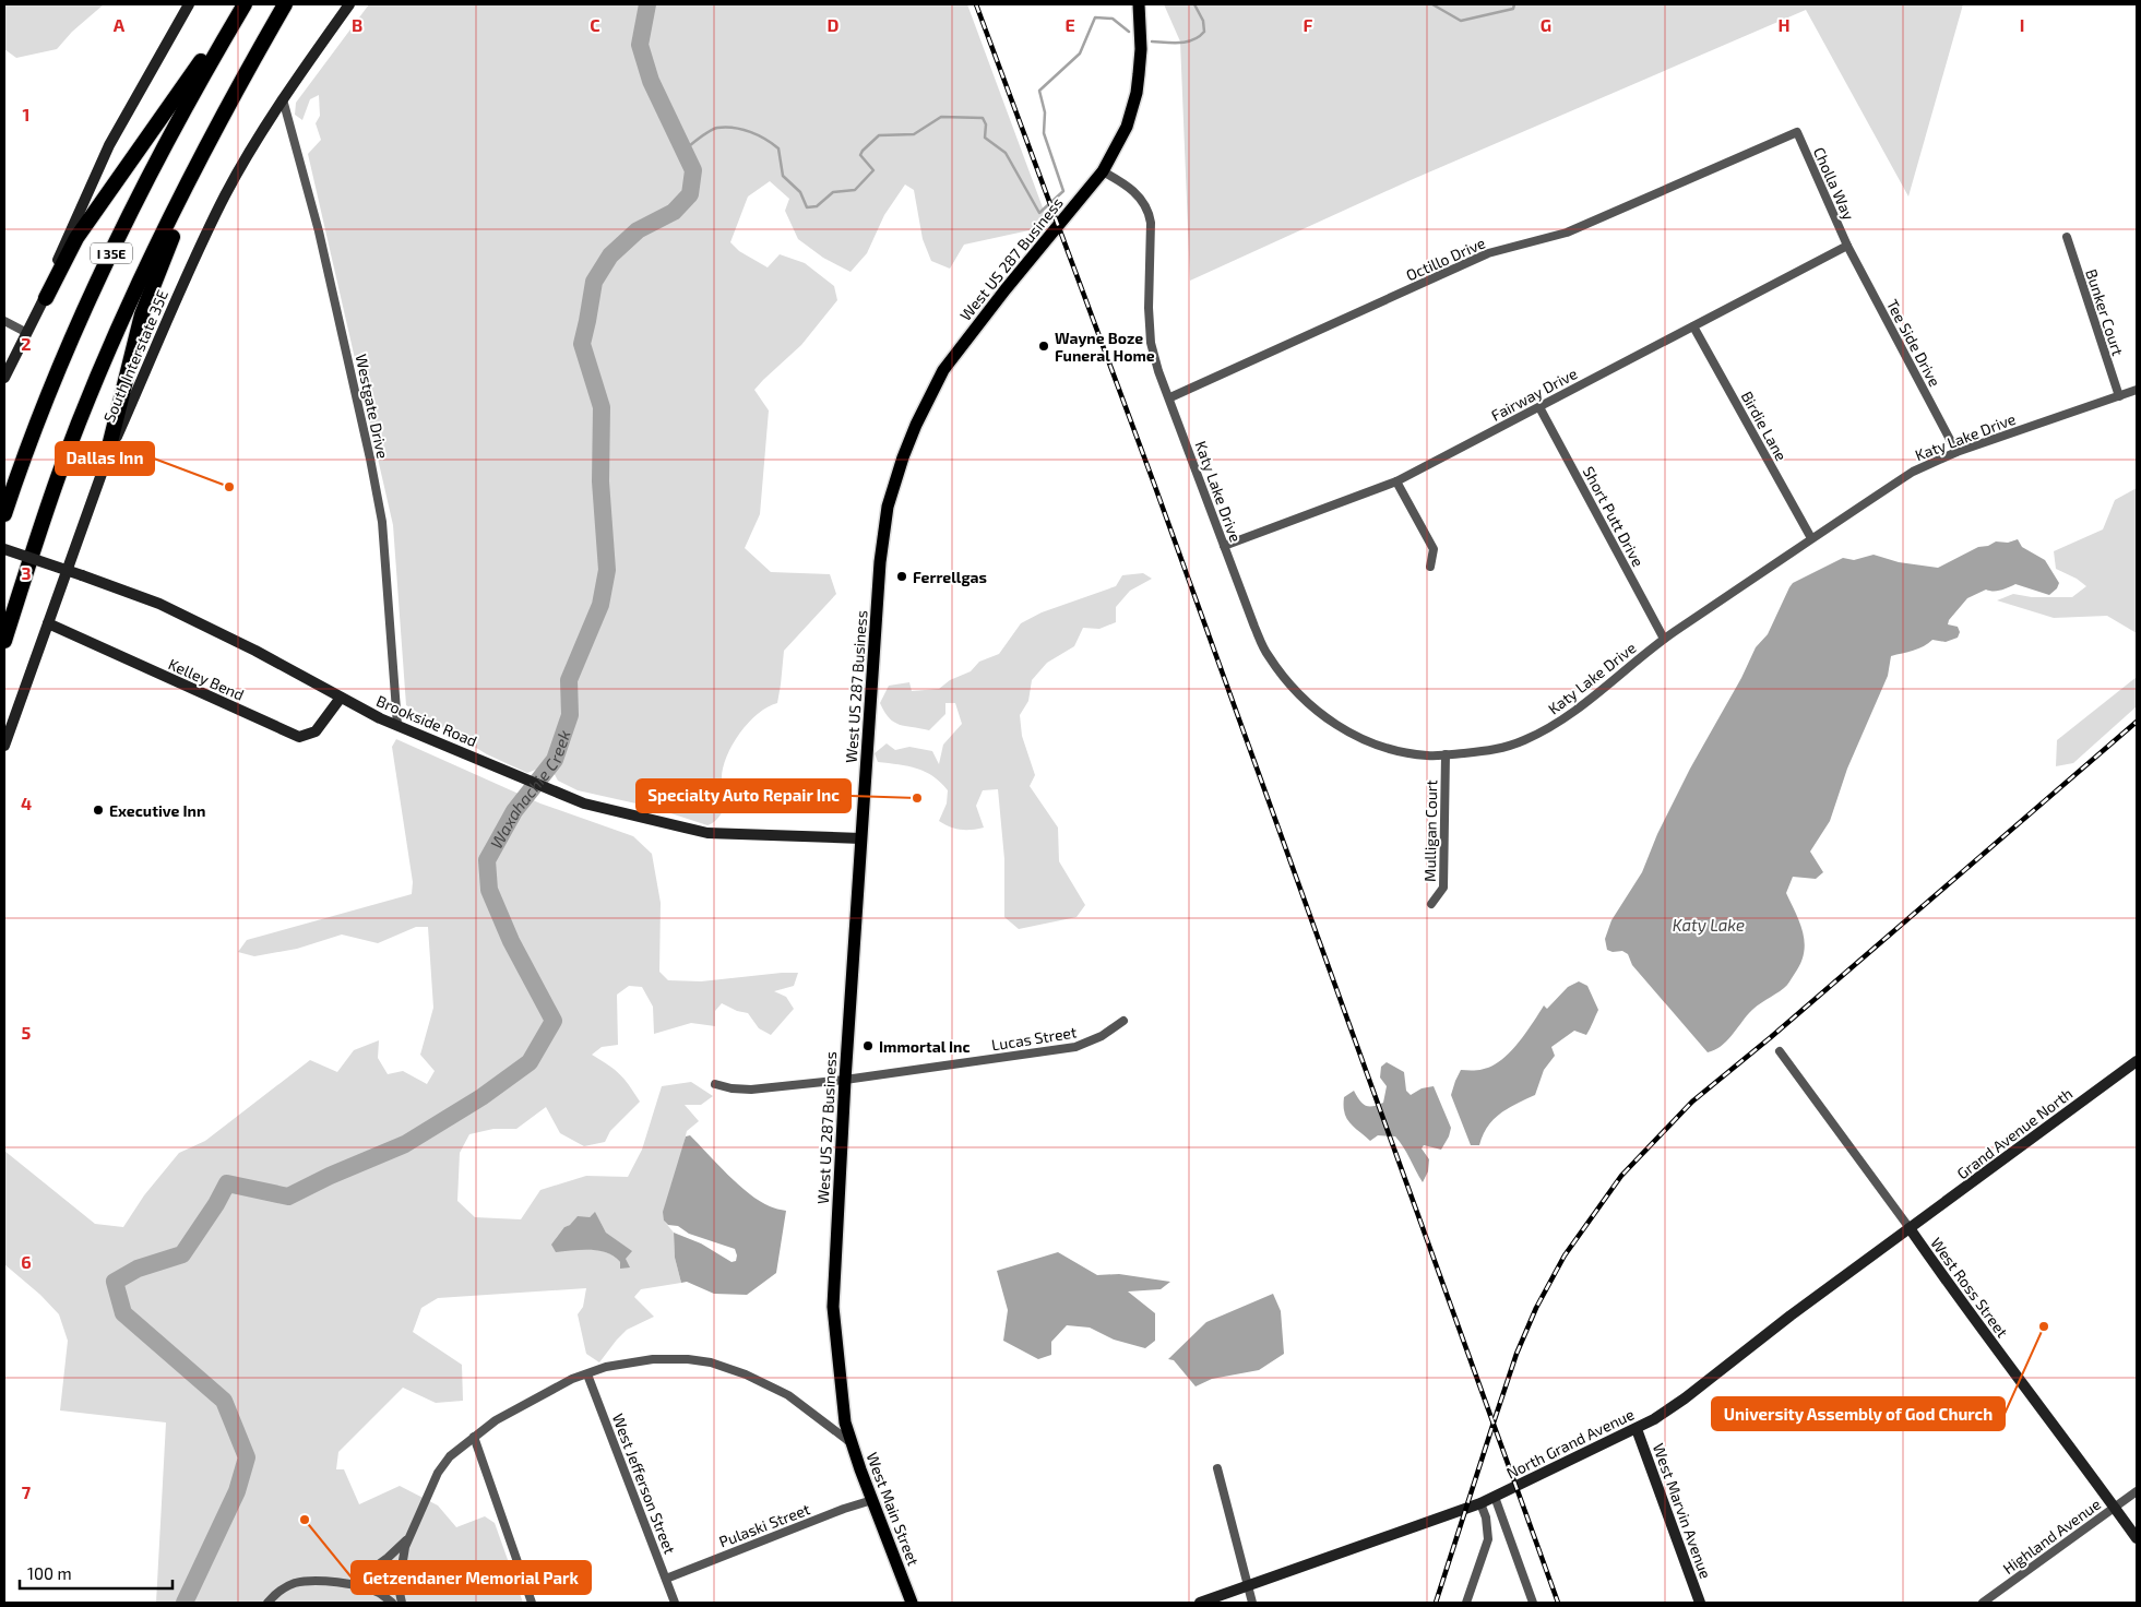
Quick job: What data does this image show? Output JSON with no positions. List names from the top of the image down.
{
  "streets": {
    "highway": ["I 35E"],
    "main road": [
      "West US 287 Business",
      "South Interstate 35E",
      "Kelley Bend",
      "Brookside Road",
      "Grand Avenue North",
      "West Ross Street",
      "North Grand Avenue",
      "West Main Street",
      "West Marvin Avenue"
    ],
    "street": [
      "Cholla Way",
      "Octillo Drive",
      "Bunker Court",
      "Tee Side Drive",
      "Fairway Drive",
      "Westgate Drive",
      "Birdie Lane",
      "Katy Lake Drive",
      "Short Putt Drive",
      "Mulligan Court",
      "Lucas Street",
      "West Jefferson Street",
      "Pulaski Street",
      "Highland Avenue"
    ]
  },
  "crossings": [
    ["Cholla Way", "Octillo Drive"],
    ["Cholla Way", "Tee Side Drive"],
    ["Cholla Way", "Fairway Drive"],
    ["West US 287 Business", "Katy Lake Drive"],
    ["West US 287 Business", "Brookside Road"],
    ["West US 287 Business", "Lucas Street"],
    ["West US 287 Business", "West Main Street"],
    ["Octillo Drive", "Katy Lake Drive"],
    ["Bunker Court", "Katy Lake Drive"],
    ["Tee Side Drive", "Fairway Drive"],
    ["Tee Side Drive", "Katy Lake Drive"],
    ["South Interstate 35E", "Westgate Drive"],
    ["South Interstate 35E", "Kelley Bend"],
    ["Fairway Drive", "Birdie Lane"],
    ["Fairway Drive", "Katy Lake Drive"],
    ["Fairway Drive", "Short Putt Drive"],
    ["Westgate Drive", "Brookside Road"],
    ["Birdie Lane", "Katy Lake Drive"],
    ["Katy Lake Drive", "Short Putt Drive"],
    ["Katy Lake Drive", "Mulligan Court"],
    ["Kelley Bend", "Brookside Road"],
    ["Grand Avenue North", "West Ross Street"],
    ["Grand Avenue North", "North Grand Avenue"],
    ["West Ross Street", "North Grand Avenue"],
    ["West Ross Street", "Highland Avenue"],
    ["North Grand Avenue", "West Marvin Avenue"],
    ["West Jefferson Street", "West Main Street"],
    ["West Jefferson Street", "Pulaski Street"],
    ["West Main Street", "Pulaski Street"]
  ],
  "water": ["Waxahachie Creek", "Katy Lake"],
  "places": [
    "Wayne Boze Funeral Home",
    "Dallas Inn",
    "Ferrellgas",
    "Specialty Auto Repair Inc",
    "Executive Inn",
    "Immortal Inc",
    "University Assembly of God Church",
    "Getzendaner Memorial Park"
  ],
  "scale_bar": "100 m",
  "grid": {
    "columns": [
      "A",
      "B",
      "C",
      "D",
      "E",
      "F",
      "G",
      "H",
      "I"
    ],
    "rows": [
      "1",
      "2",
      "3",
      "4",
      "5",
      "6",
      "7"
    ]
  }
}
